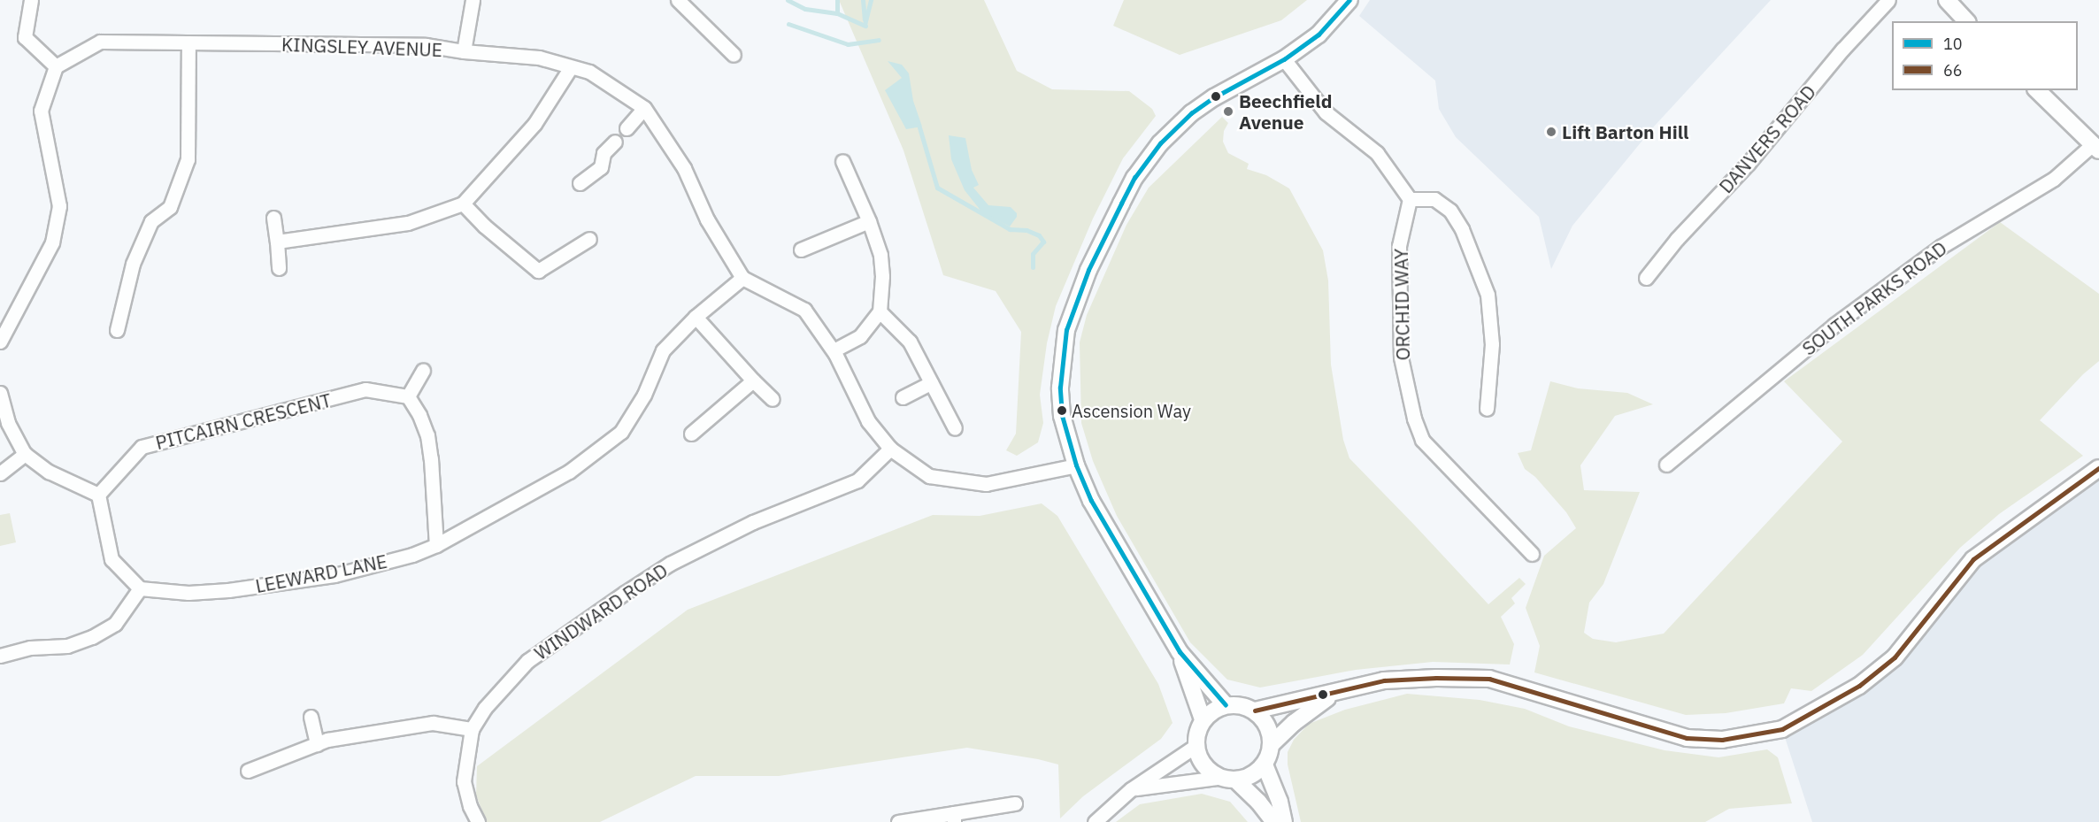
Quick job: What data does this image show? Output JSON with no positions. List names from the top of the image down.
{
  "streets": {
    "street": [
      "KINGSLEY AVENUE",
      "DANVERS ROAD",
      "SOUTH PARKS ROAD",
      "ORCHID WAY",
      "PITCAIRN CRESCENT",
      "LEEWARD LANE",
      "WINDWARD ROAD"
    ]
  },
  "crossings": [
    ["KINGSLEY AVENUE", "LEEWARD LANE"]
  ],
  "places": ["Beechfield Avenue", "Lift Barton Hill", "Ascension Way"],
  "lines": ["transit line 10", "transit line 66"],
  "legend": ["10", "66"]
}
